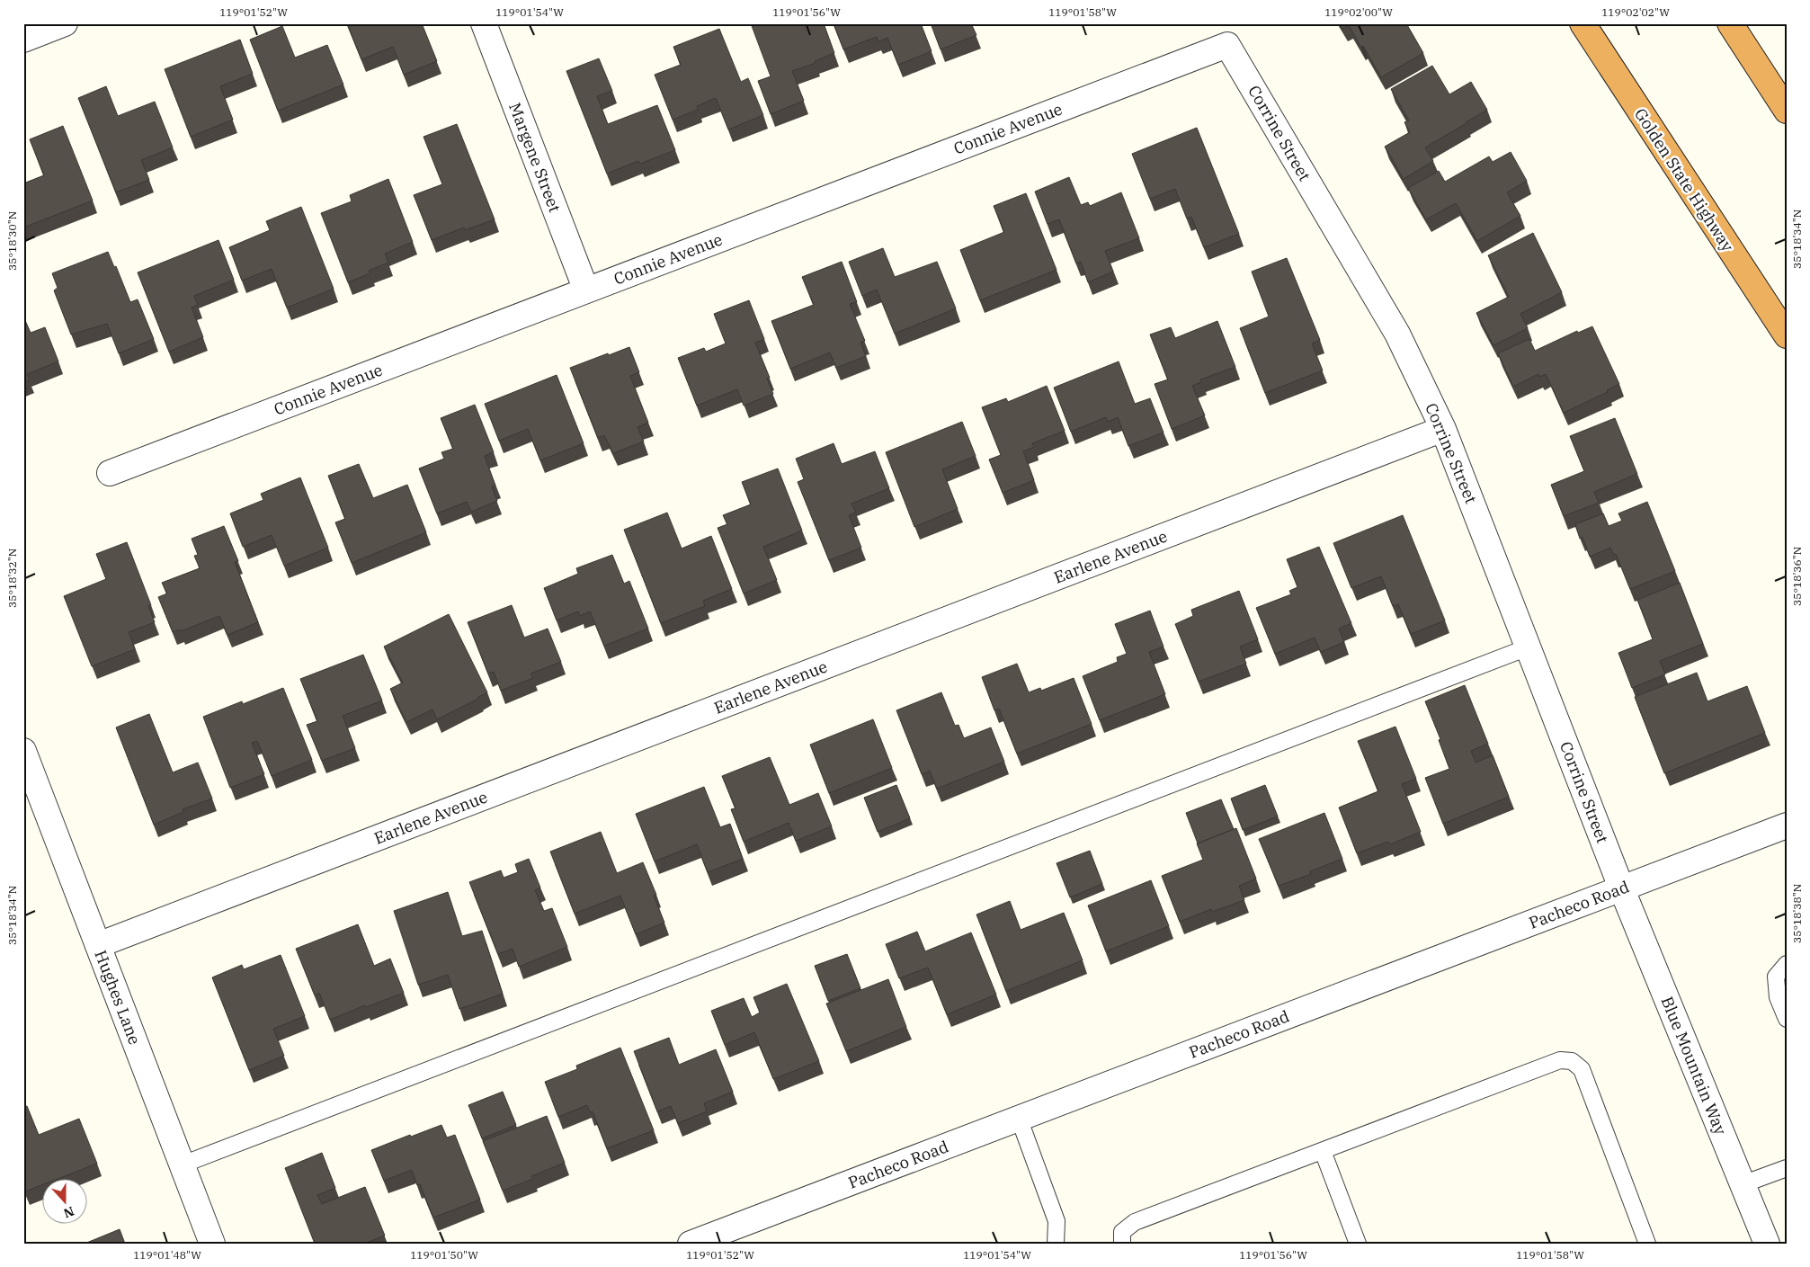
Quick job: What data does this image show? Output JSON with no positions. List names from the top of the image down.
{
  "streets": {
    "highway": ["Golden State Highway"],
    "street": [
      "Connie Avenue",
      "Corrine Street",
      "Margene Street",
      "Earlene Avenue",
      "Pacheco Road",
      "Hughes Lane",
      "Blue Mountain Way"
    ]
  },
  "crossings": [
    ["Connie Avenue", "Corrine Street"],
    ["Connie Avenue", "Margene Street"],
    ["Corrine Street", "Earlene Avenue"],
    ["Corrine Street", "Pacheco Road"],
    ["Corrine Street", "Blue Mountain Way"],
    ["Earlene Avenue", "Hughes Lane"],
    ["Pacheco Road", "Blue Mountain Way"]
  ],
  "north": "bottom",
  "coordinates": [
    "119°01'52\"W",
    "119°01'54\"W",
    "119°01'56\"W",
    "119°01'58\"W",
    "119°02'00\"W",
    "119°02'02\"W",
    "35°18'34\"N",
    "35°18'30\"N",
    "35°18'36\"N",
    "35°18'32\"N",
    "35°18'38\"N",
    "119°01'48\"W",
    "119°01'50\"W"
  ]
}
